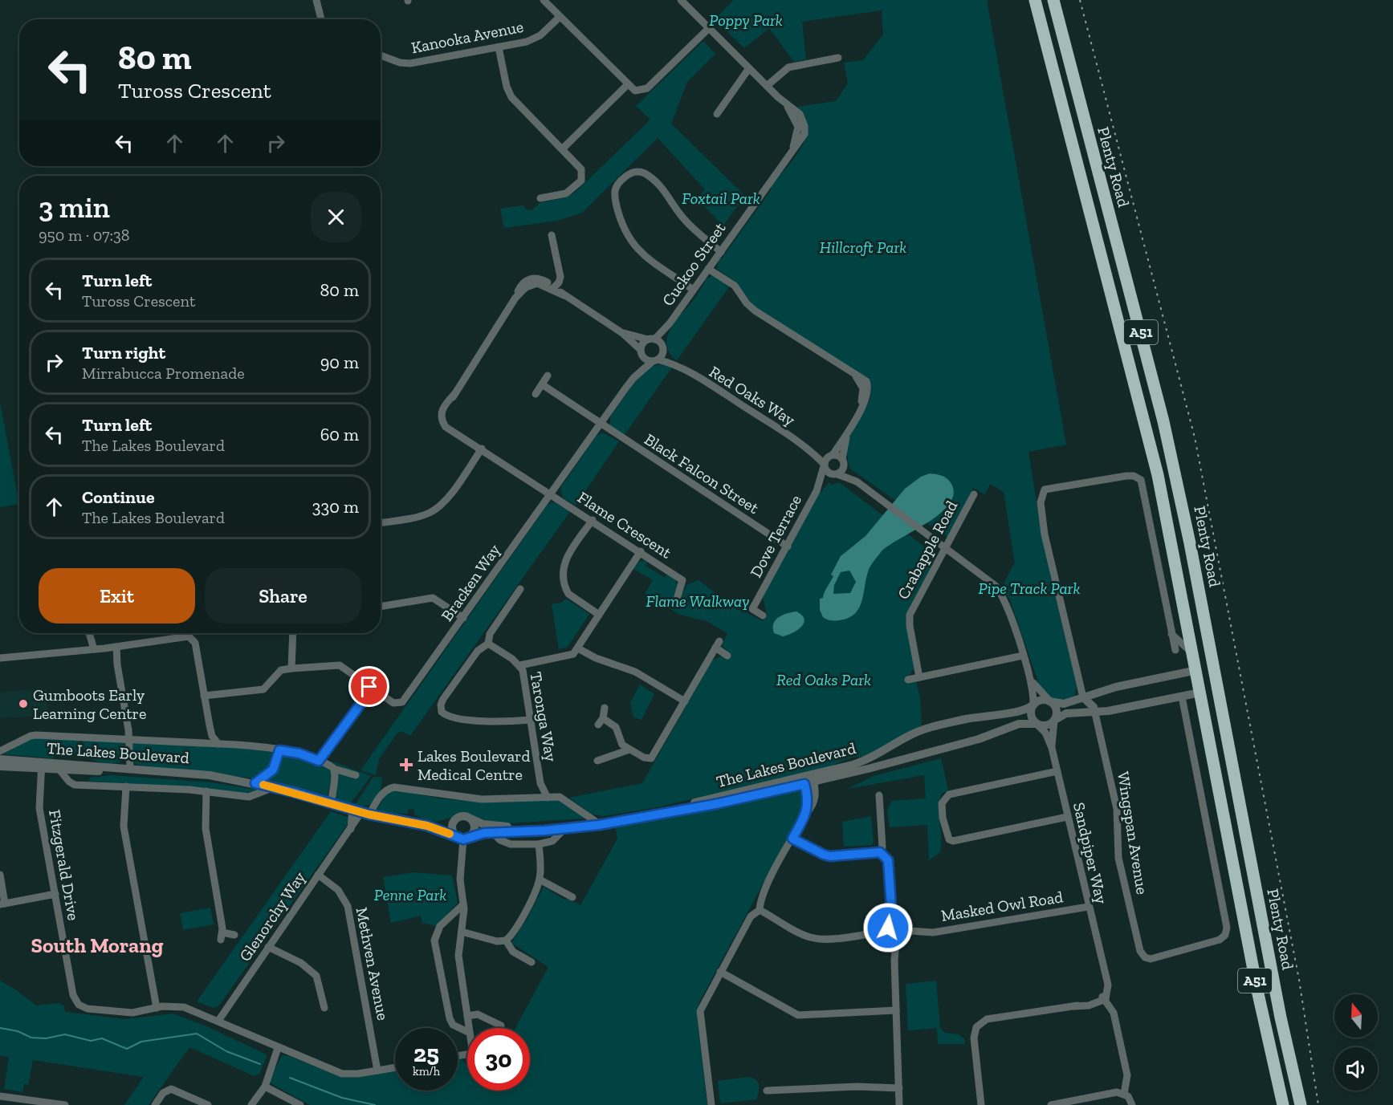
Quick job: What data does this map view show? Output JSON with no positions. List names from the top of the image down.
{
  "streets": {
    "highway": ["Plenty Road", "A51"],
    "street": [
      "Kanooka Avenue",
      "Cuckoo Street",
      "Red Oaks Way",
      "Black Falcon Street",
      "Flame Crescent",
      "Dove Terrace",
      "Crabapple Road",
      "Bracken Way",
      "Taronga Way",
      "The Lakes Boulevard",
      "Wingspan Avenue",
      "Sandpiper Way",
      "Fitzgerald Drive",
      "Masked Owl Road",
      "Glenorchy Way",
      "Methven Avenue"
    ]
  },
  "crossings": [
    ["Cuckoo Street", "Red Oaks Way"],
    ["Cuckoo Street", "Bracken Way"],
    ["Red Oaks Way", "Dove Terrace"],
    ["Red Oaks Way", "Bracken Way"],
    ["Black Falcon Street", "Dove Terrace"],
    ["Black Falcon Street", "Bracken Way"],
    ["Flame Crescent", "Bracken Way"],
    ["The Lakes Boulevard", "Sandpiper Way"],
    ["The Lakes Boulevard", "Fitzgerald Drive"],
    ["The Lakes Boulevard", "Glenorchy Way"],
    ["Sandpiper Way", "Masked Owl Road"],
    ["Glenorchy Way", "Methven Avenue"]
  ],
  "districts": ["South Morang"],
  "parks": [
    "Poppy Park",
    "Foxtail Park",
    "Hillcroft Park",
    "Pipe Track Park",
    "Flame Walkway",
    "Red Oaks Park",
    "Penne Park"
  ],
  "places": {
    "other": ["Gumboots Early Learning Centre"],
    "health": ["Lakes Boulevard Medical Centre"]
  },
  "north": "top",
  "page": {
    "turn": ["80 m", "Tuross Crescent"],
    "heading": ["3 min", "950 m · 07:38"],
    "list": [
      {
        "name": "Turn left",
        "note": "Tuross Crescent",
        "value": "80 m"
      },
      {
        "name": "Turn right",
        "note": "Mirrabucca Promenade",
        "value": "90 m"
      },
      {
        "name": "Turn left",
        "note": "The Lakes Boulevard",
        "value": "60 m"
      },
      {
        "name": "Continue",
        "note": "The Lakes Boulevard",
        "value": "330 m"
      }
    ],
    "buttons": ["Exit", "Share"],
    "speed": "25 km/h",
    "limit": "30"
  }
}
